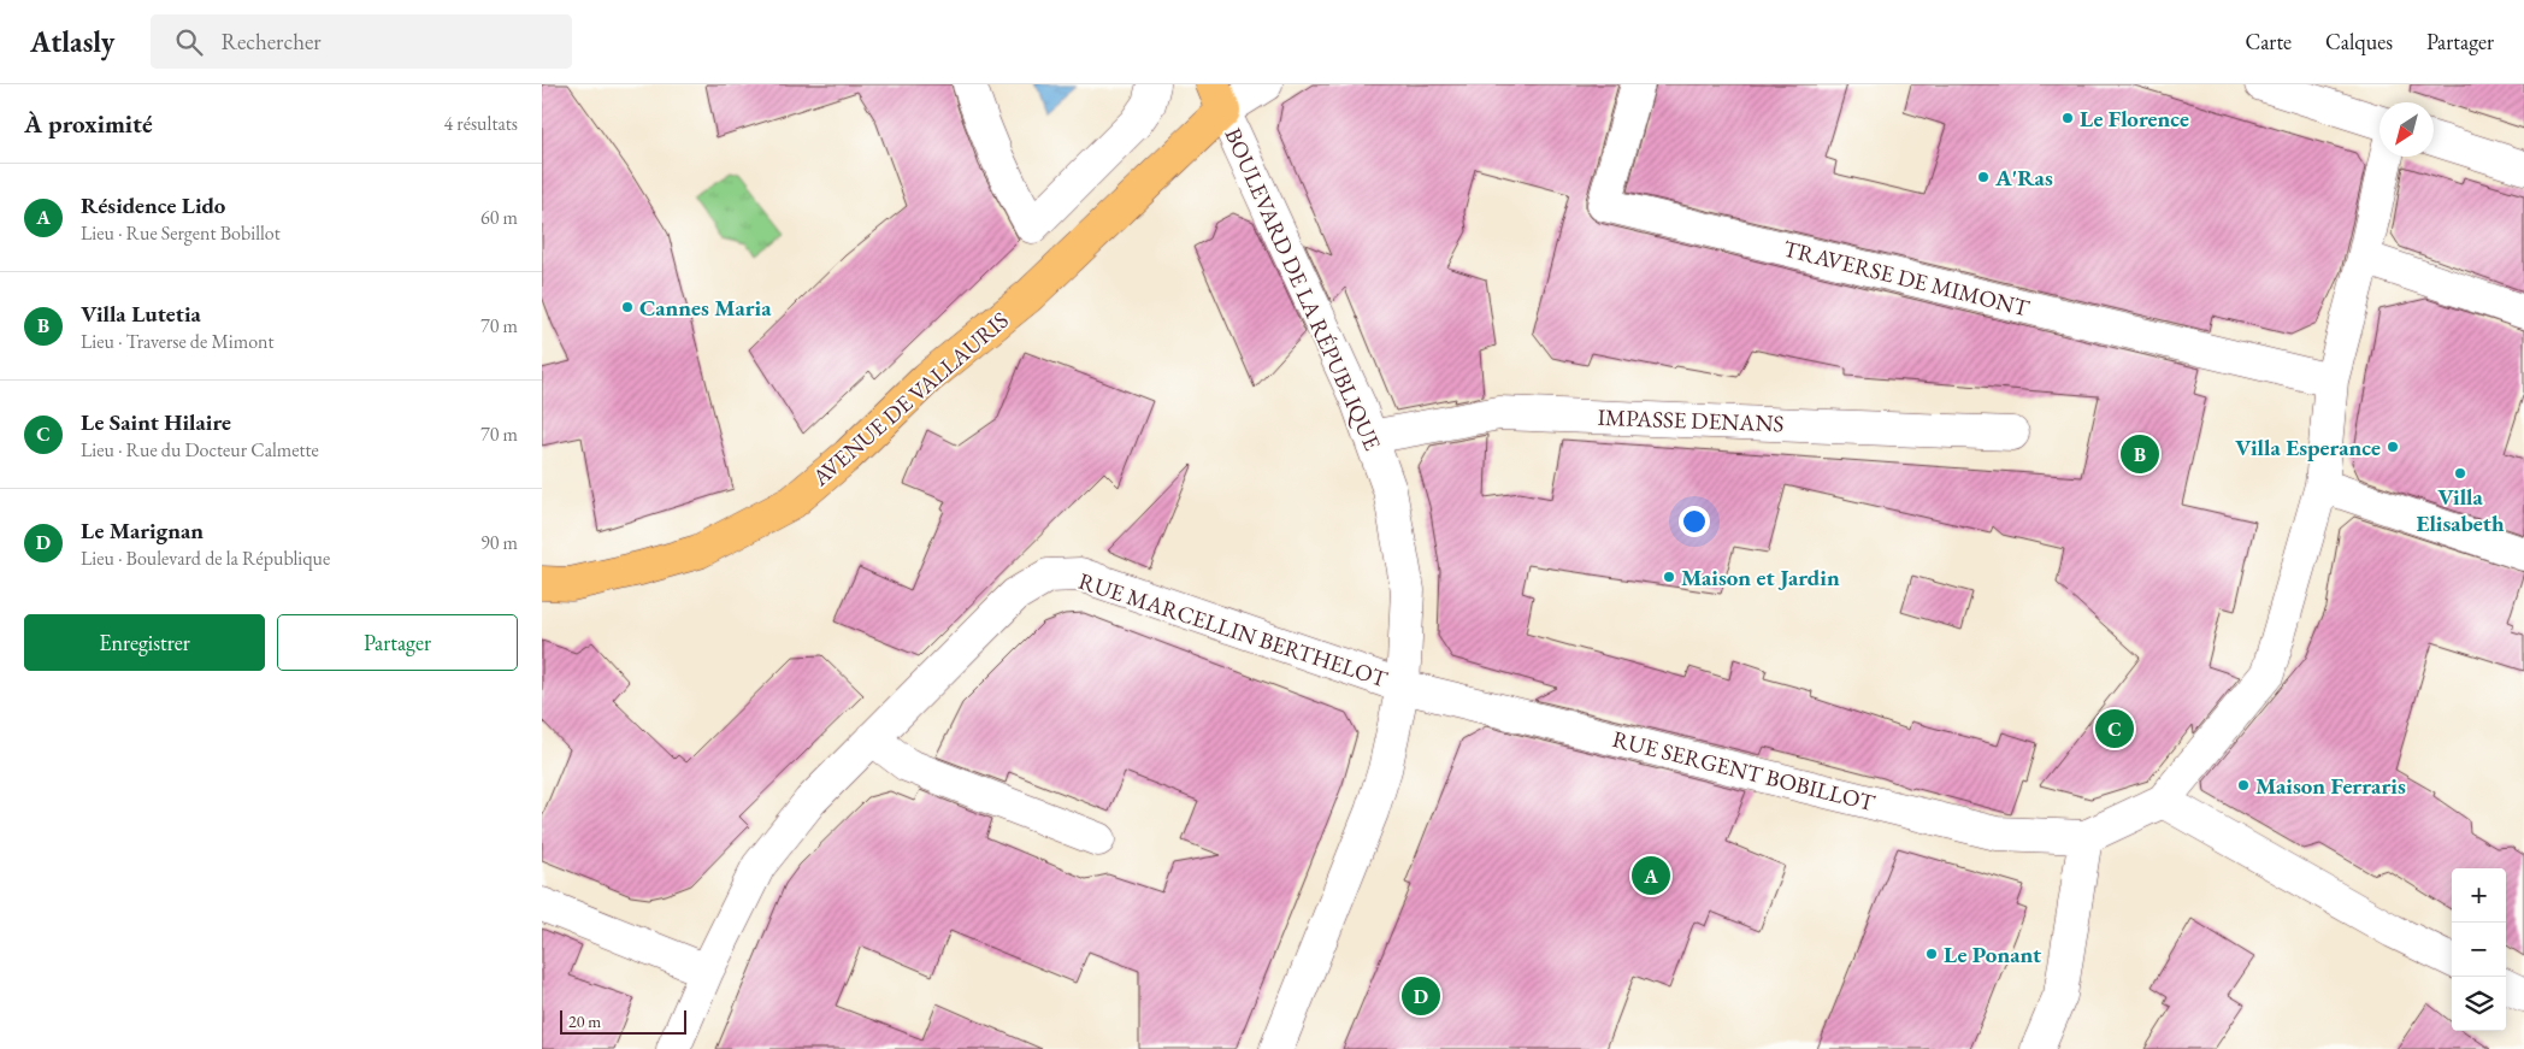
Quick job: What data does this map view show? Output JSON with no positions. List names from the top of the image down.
{
  "streets": {
    "main road": ["AVENUE DE VALLAURIS"],
    "street": [
      "TRAVERSE DE MIMONT",
      "BOULEVARD DE LA RÉPUBLIQUE",
      "IMPASSE DENANS",
      "RUE MARCELLIN BERTHELOT",
      "RUE SERGENT BOBILLOT"
    ]
  },
  "crossings": [
    ["BOULEVARD DE LA RÉPUBLIQUE", "AVENUE DE VALLAURIS"],
    ["BOULEVARD DE LA RÉPUBLIQUE", "IMPASSE DENANS"],
    ["BOULEVARD DE LA RÉPUBLIQUE", "RUE MARCELLIN BERTHELOT"],
    ["BOULEVARD DE LA RÉPUBLIQUE", "RUE SERGENT BOBILLOT"],
    ["RUE MARCELLIN BERTHELOT", "RUE SERGENT BOBILLOT"]
  ],
  "places": [
    "Le Florence",
    "A'Ras",
    "Cannes Maria",
    "Villa Esperance",
    "Villa Elisabeth",
    "Maison et Jardin",
    "Maison Ferraris",
    "Le Ponant"
  ],
  "scale_bar": "20 m",
  "north": "bottom left",
  "page": {
    "header": "Atlasly",
    "search": "Rechercher",
    "nav": ["Carte", "Calques", "Partager"],
    "heading": ["À proximité", "4 résultats"],
    "list": [
      {
        "mark": "A",
        "name": "Résidence Lido",
        "note": "Lieu · Rue Sergent Bobillot",
        "value": "60 m"
      },
      {
        "mark": "B",
        "name": "Villa Lutetia",
        "note": "Lieu · Traverse de Mimont",
        "value": "70 m"
      },
      {
        "mark": "C",
        "name": "Le Saint Hilaire",
        "note": "Lieu · Rue du Docteur Calmette",
        "value": "70 m"
      },
      {
        "mark": "D",
        "name": "Le Marignan",
        "note": "Lieu · Boulevard de la République",
        "value": "90 m"
      }
    ],
    "pins": [
      "B",
      "C",
      "A",
      "D"
    ],
    "buttons": ["Enregistrer", "Partager"],
    "map_buttons": ["+", "−"],
    "scale": "20 m"
  }
}
